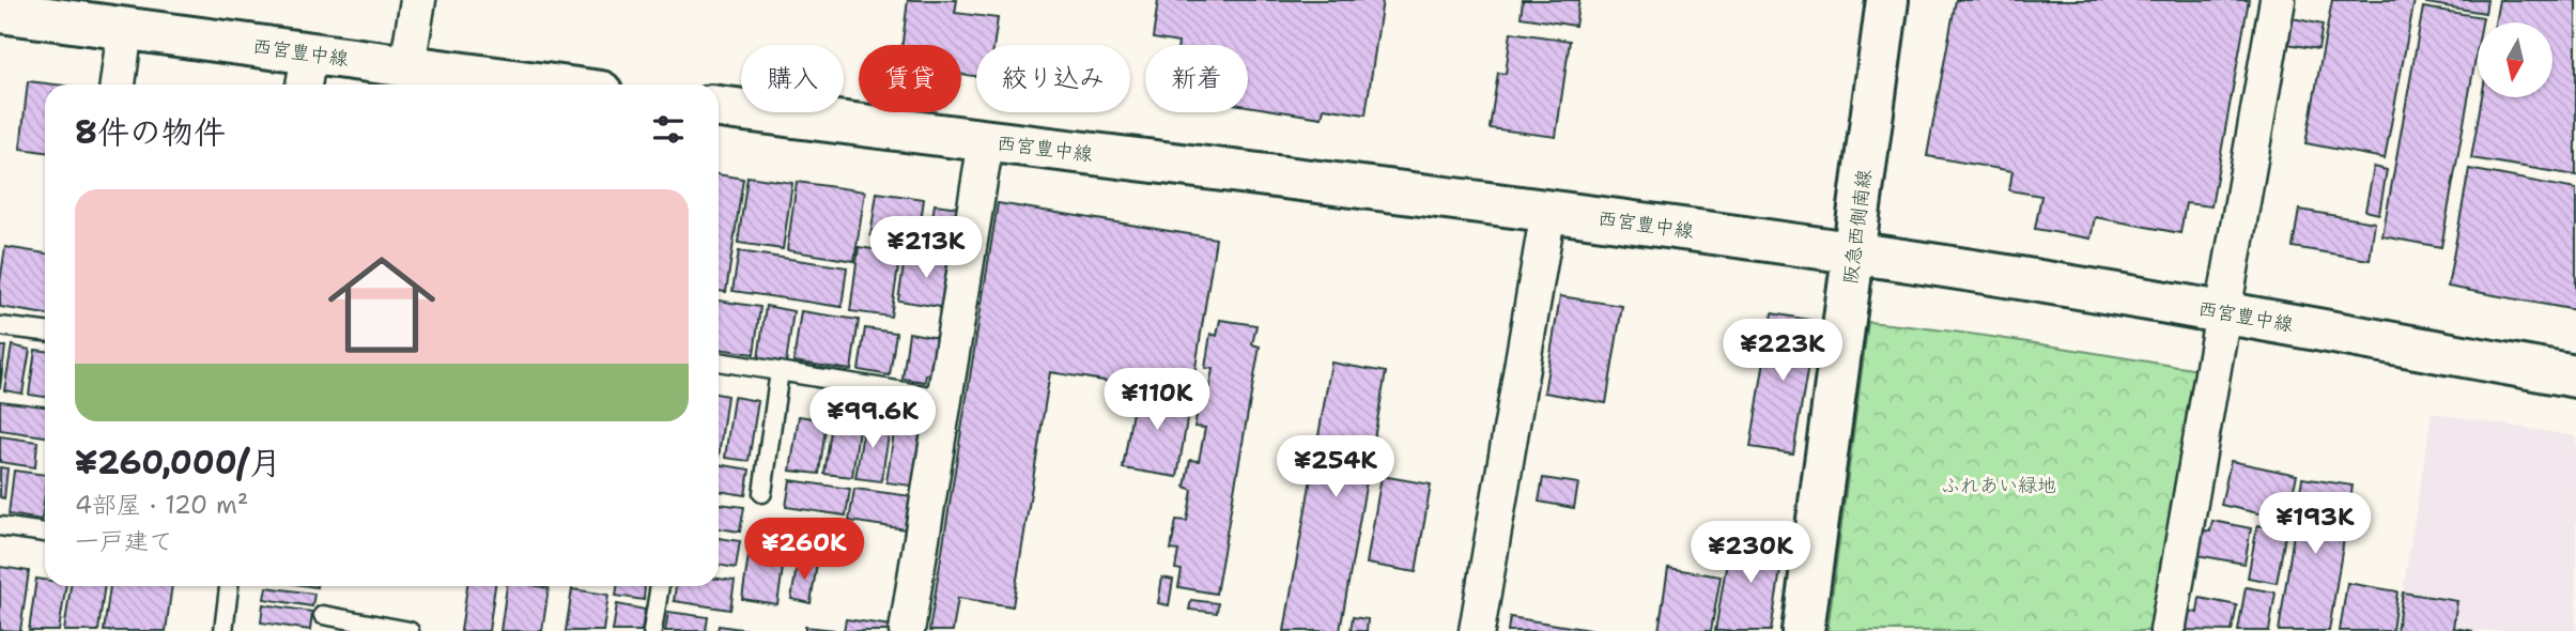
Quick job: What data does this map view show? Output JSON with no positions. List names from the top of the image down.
{
  "streets": {
    "main road": ["西宮豊中線", "阪急西側南線"]
  },
  "crossings": [
    ["西宮豊中線", "阪急西側南線"]
  ],
  "parks": ["ふれあい緑地"],
  "north": "bottom",
  "page": {
    "chip": [
      "購入",
      "賃貸",
      "絞り込み",
      "新着"
    ],
    "heading": "8件の物件",
    "list": [
      {
        "name": "¥260,000/月",
        "note": "4部屋 · 120 m² · 一戸建て"
      }
    ],
    "price": [
      "¥213K",
      "¥223K",
      "¥110K",
      "¥99.6K",
      "¥254K",
      "¥193K",
      "¥260K",
      "¥230K"
    ]
  }
}
